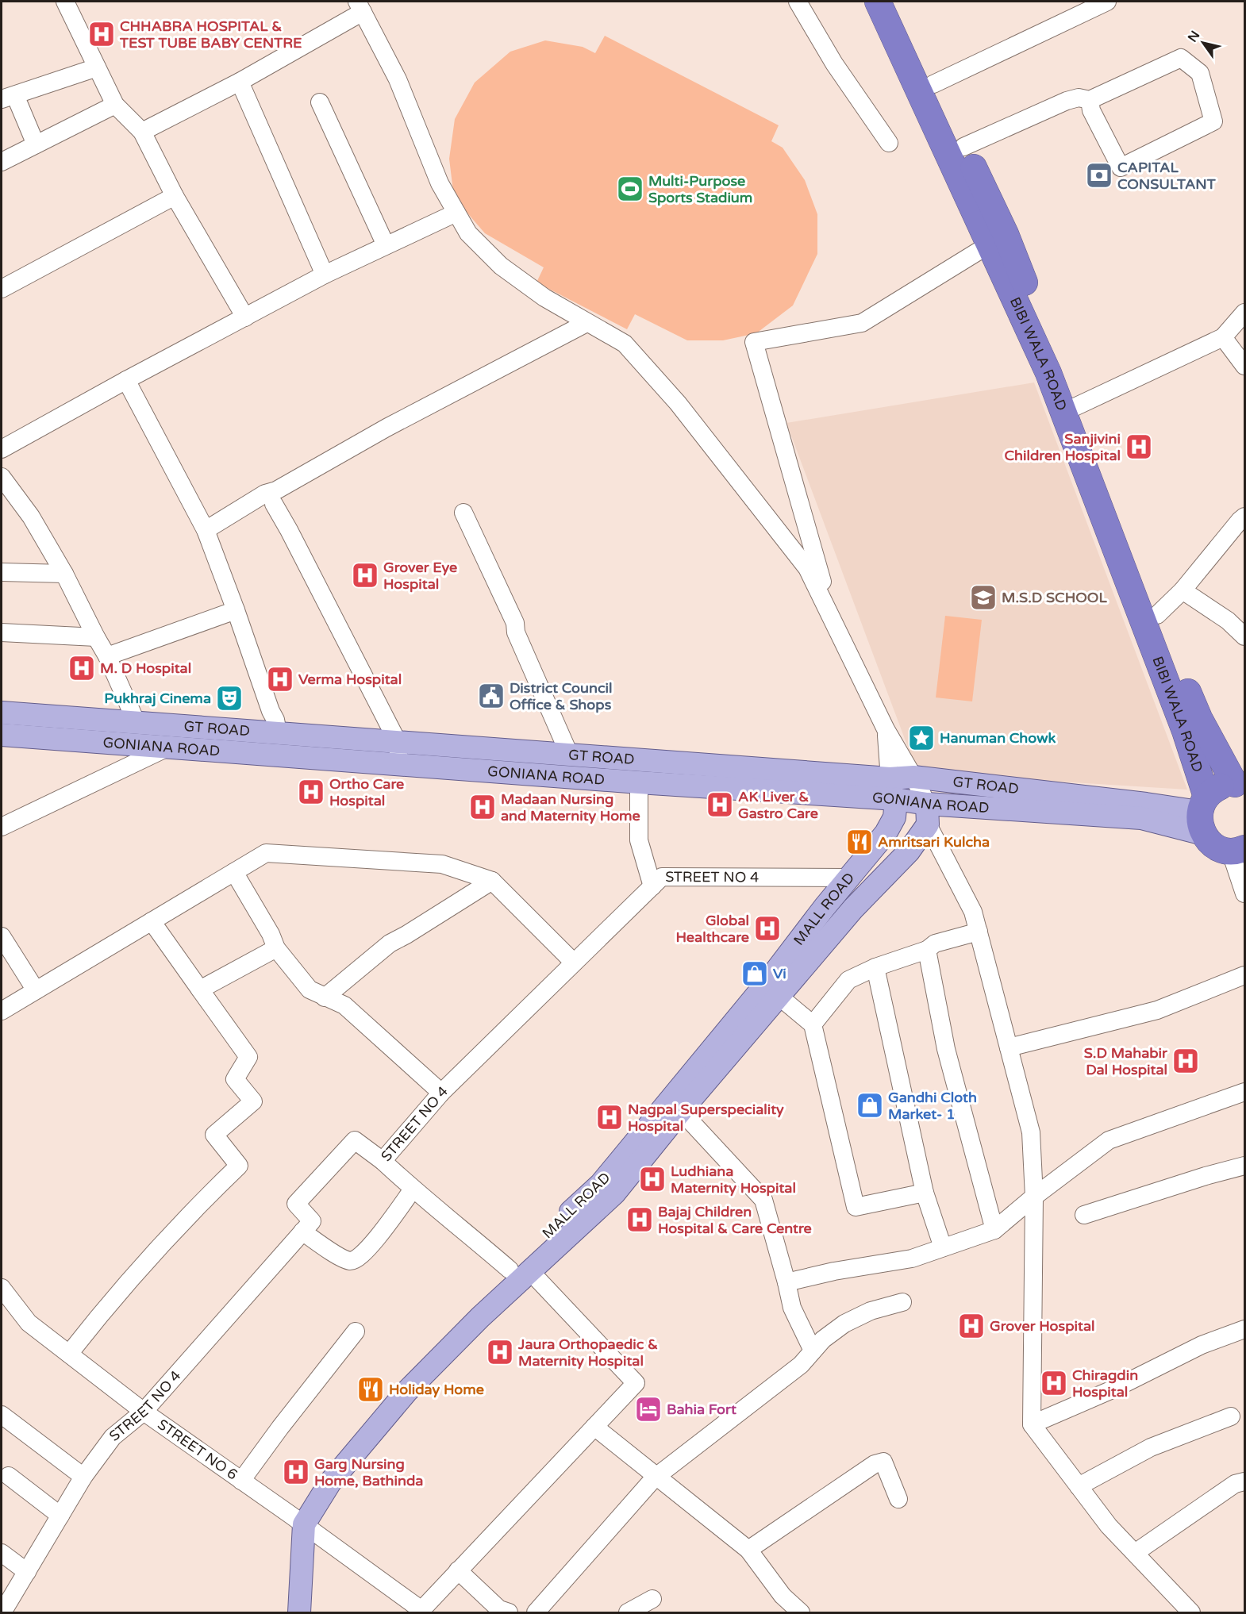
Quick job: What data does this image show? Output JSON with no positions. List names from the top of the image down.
{
  "streets": {
    "highway": ["BIBI WALA ROAD"],
    "main road": ["GT ROAD", "GONIANA ROAD", "MALL ROAD"],
    "street": ["STREET NO 4", "STREET NO 6"]
  },
  "crossings": [
    ["BIBI WALA ROAD", "GT ROAD"],
    ["BIBI WALA ROAD", "GONIANA ROAD"],
    ["GT ROAD", "GONIANA ROAD"],
    ["GT ROAD", "MALL ROAD"],
    ["GONIANA ROAD", "MALL ROAD"],
    ["STREET NO 4", "MALL ROAD"],
    ["STREET NO 4", "STREET NO 6"],
    ["MALL ROAD", "STREET NO 6"]
  ],
  "places": {
    "hospital": [
      "CHHABRA HOSPITAL & TEST TUBE BABY CENTRE",
      "Sanjivini Children Hospital",
      "Grover Eye Hospital",
      "M. D Hospital",
      "Verma Hospital",
      "Ortho Care Hospital",
      "AK Liver & Gastro Care",
      "Madaan Nursing and Maternity Home",
      "Global Healthcare",
      "S.D Mahabir Dal Hospital",
      "Nagpal Superspeciality Hospital",
      "Ludhiana Maternity Hospital",
      "Bajaj Children Hospital & Care Centre",
      "Grover Hospital",
      "Jaura Orthopaedic & Maternity Hospital",
      "Chiragdin Hospital",
      "Garg Nursing Home, Bathinda"
    ],
    "bank": ["CAPITAL CONSULTANT"],
    "sports": ["Multi-Purpose Sports Stadium"],
    "school or university": ["M.S.D SCHOOL"],
    "public building": ["District Council Office & Shops"],
    "theatre": ["Pukhraj Cinema"],
    "place": ["Hanuman Chowk"],
    "restaurant": ["Amritsari Kulcha", "Holiday Home"],
    "shop": ["Vi", "Gandhi Cloth Market- 1"],
    "hotel": ["Bahia Fort"]
  },
  "north": "top left"
}
